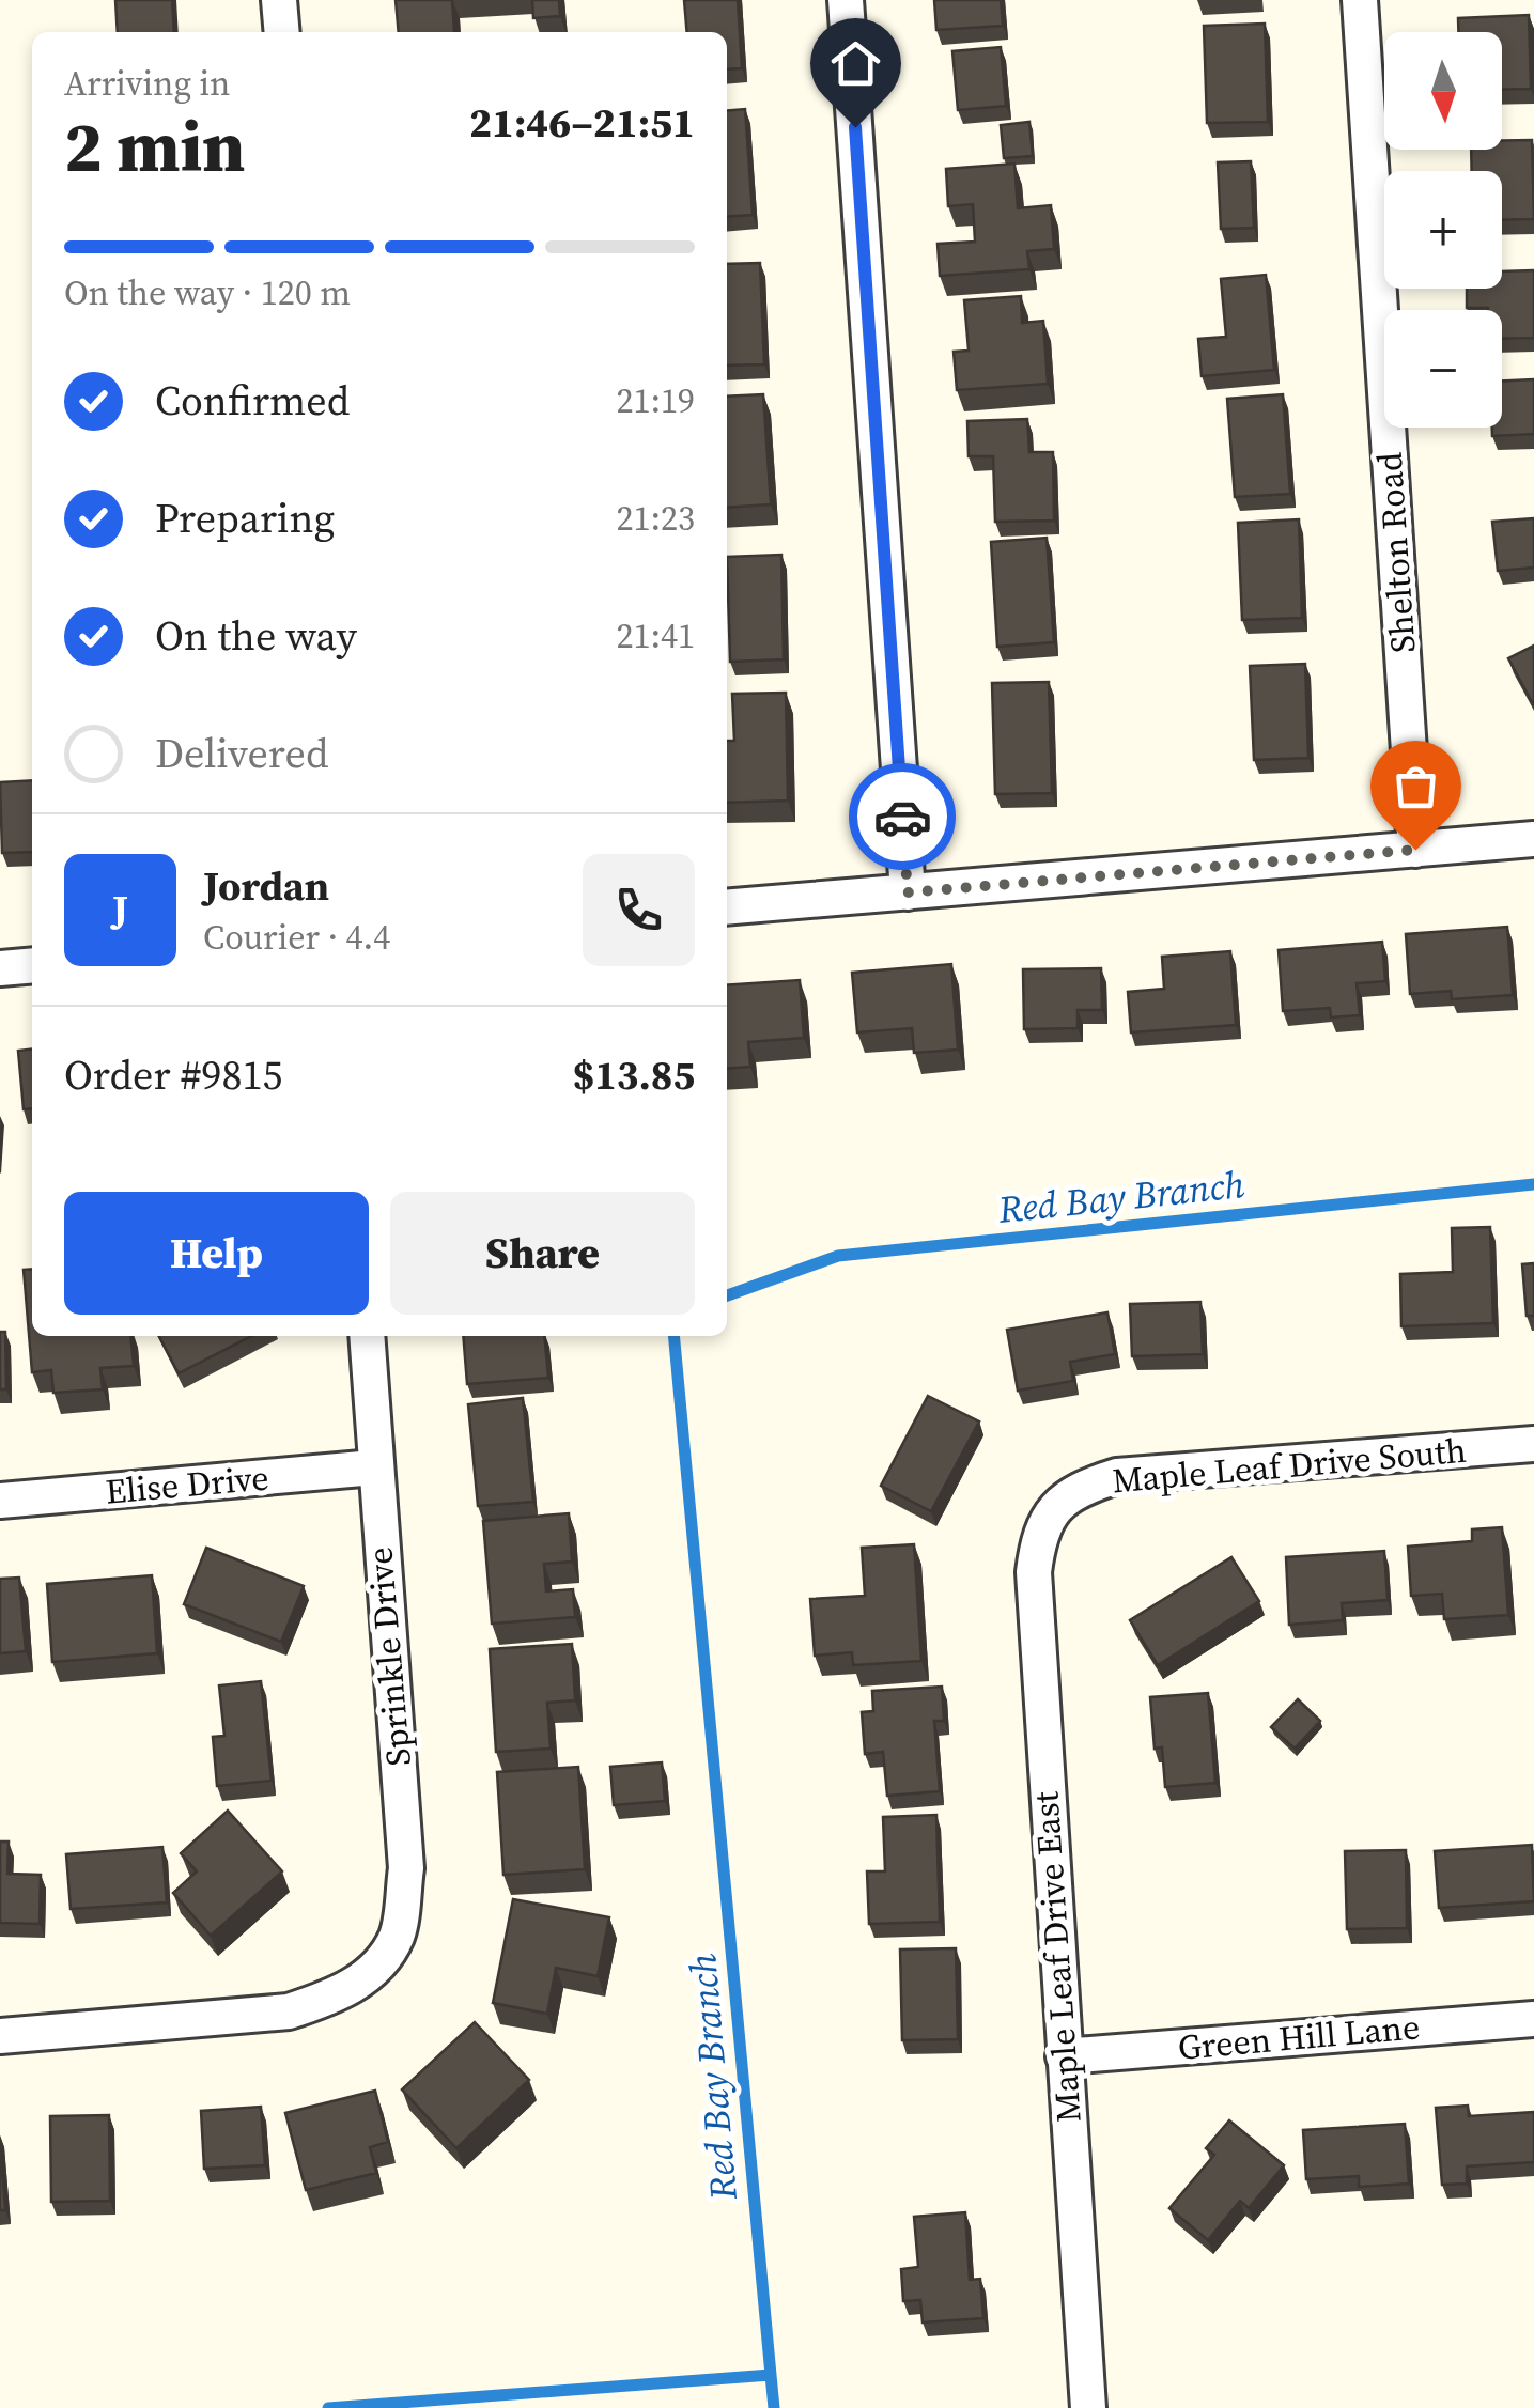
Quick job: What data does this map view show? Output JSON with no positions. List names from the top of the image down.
{
  "streets": {
    "street": [
      "Shelton Road",
      "Maple Leaf Drive South",
      "Elise Drive",
      "Sprinkle Drive",
      "Maple Leaf Drive East",
      "Green Hill Lane"
    ]
  },
  "crossings": [
    ["Maple Leaf Drive South", "Maple Leaf Drive East"],
    ["Elise Drive", "Sprinkle Drive"],
    ["Maple Leaf Drive East", "Green Hill Lane"]
  ],
  "water": ["Red Bay Branch"],
  "north": "bottom",
  "page": {
    "map_buttons": ["+", "−"],
    "heading": ["2 min", "Arriving in", "21:46–21:51"],
    "panel": [
      "Jordan",
      "Courier · 4.4",
      "Order #9815",
      "$13.85"
    ],
    "bar": "On the way · 120 m",
    "list": [
      ["Confirmed", "21:19"],
      ["Preparing", "21:23"],
      ["On the way", "21:41"],
      "Delivered"
    ],
    "round": "J",
    "buttons": ["Help", "Share"]
  }
}
